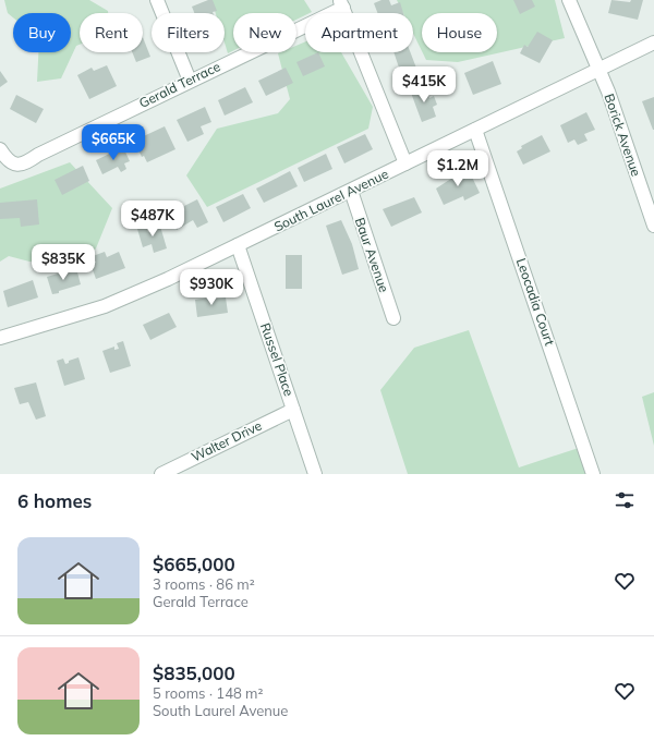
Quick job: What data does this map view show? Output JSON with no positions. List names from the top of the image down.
{
  "streets": {
    "street": [
      "Gerald Terrace",
      "Borick Avenue",
      "South Laurel Avenue",
      "Baur Avenue",
      "Leocadia Court",
      "Russel Place",
      "Walter Drive"
    ]
  },
  "crossings": [
    ["Borick Avenue", "South Laurel Avenue"],
    ["South Laurel Avenue", "Baur Avenue"],
    ["South Laurel Avenue", "Leocadia Court"],
    ["South Laurel Avenue", "Russel Place"],
    ["Russel Place", "Walter Drive"]
  ],
  "page": {
    "chip": [
      "Buy",
      "Rent",
      "Filters",
      "New",
      "Apartment",
      "House"
    ],
    "price": [
      "$415K",
      "$665K",
      "$1.2M",
      "$487K",
      "$835K",
      "$930K"
    ],
    "heading": "6 homes",
    "list": [
      {
        "name": "$665,000",
        "note": "3 rooms · 86 m² · Gerald Terrace"
      },
      {
        "name": "$835,000",
        "note": "5 rooms · 148 m² · South Laurel Avenue"
      }
    ]
  }
}
